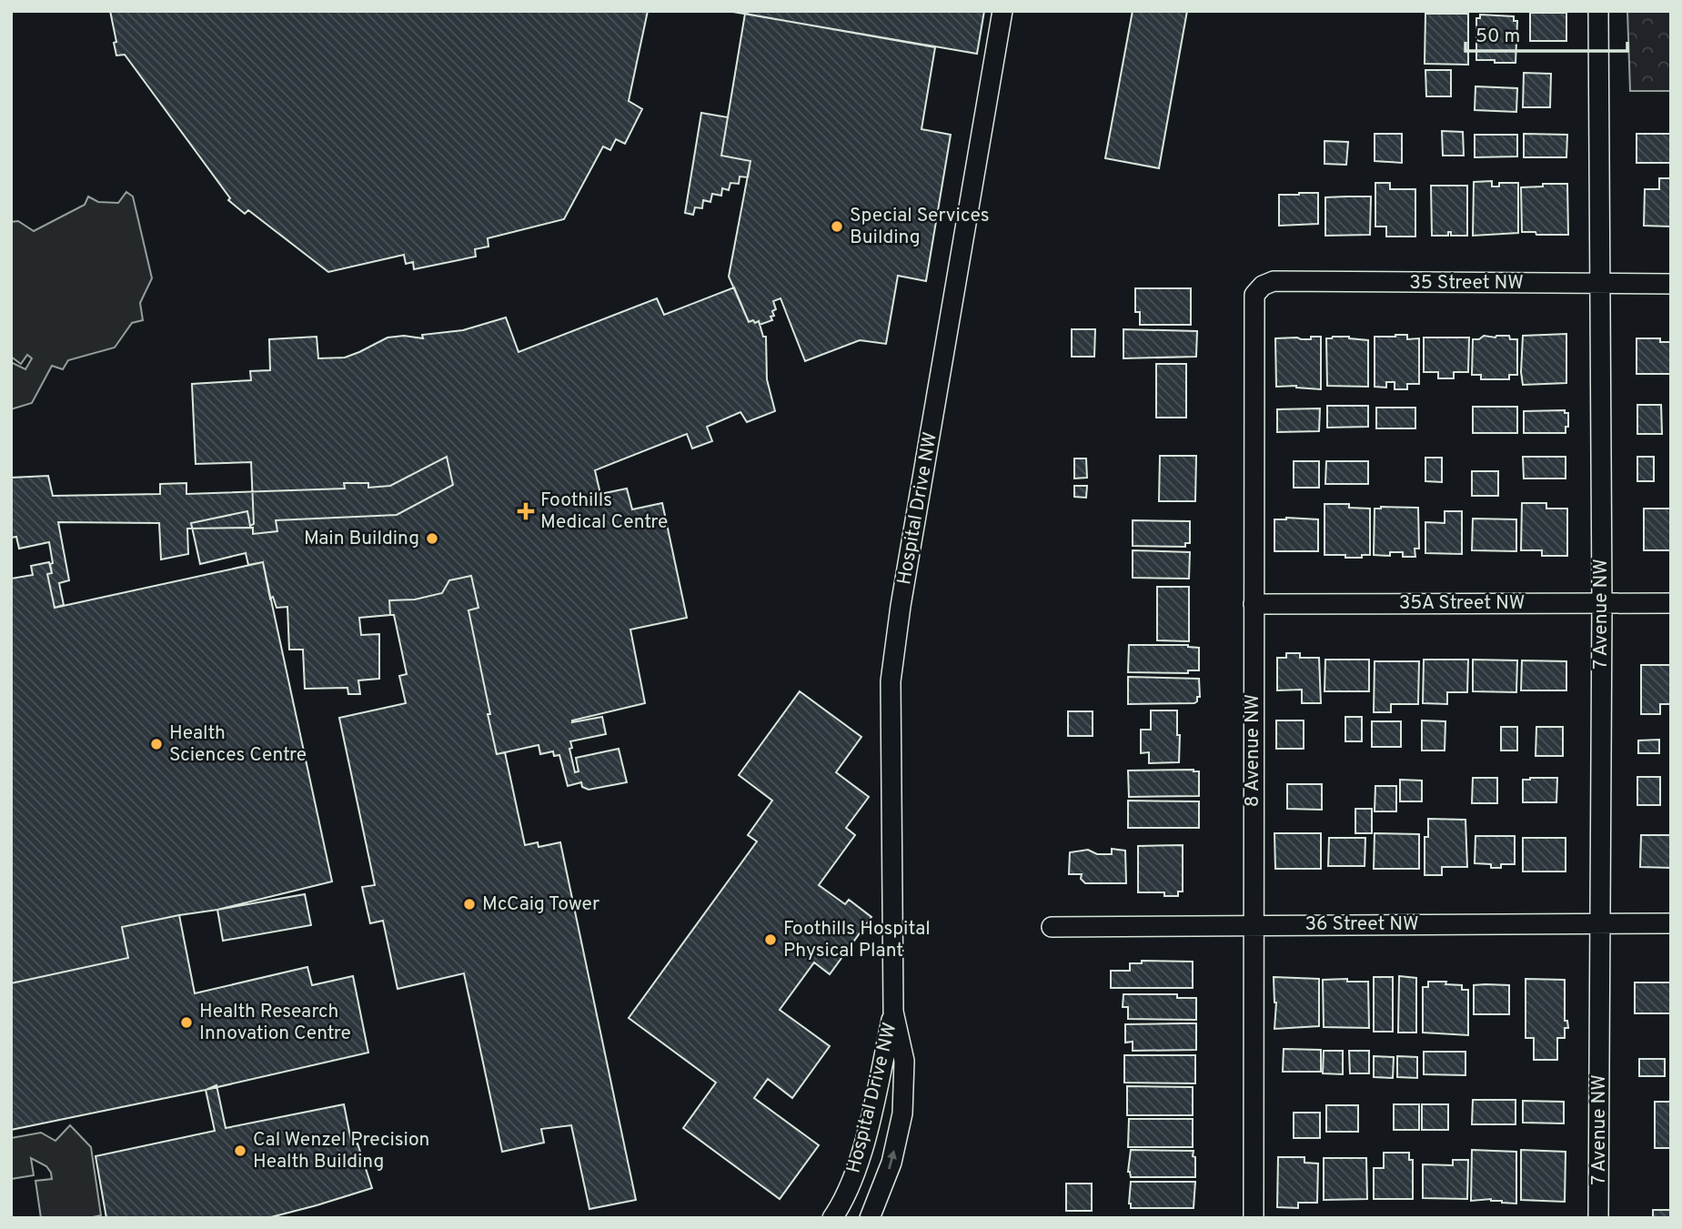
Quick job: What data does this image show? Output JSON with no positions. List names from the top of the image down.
{
  "streets": {
    "street": [
      "35 Street NW",
      "Hospital Drive NW",
      "35A Street NW",
      "7 Avenue NW",
      "8 Avenue NW",
      "36 Street NW"
    ]
  },
  "crossings": [
    ["35 Street NW", "7 Avenue NW"],
    ["35 Street NW", "8 Avenue NW"],
    ["35A Street NW", "7 Avenue NW"],
    ["35A Street NW", "8 Avenue NW"],
    ["7 Avenue NW", "36 Street NW"],
    ["8 Avenue NW", "36 Street NW"]
  ],
  "places": {
    "other": [
      "Special Services Building",
      "Main Building",
      "Health Sciences Centre",
      "McCaig Tower",
      "Foothills Hospital Physical Plant",
      "Health Research Innovation Centre",
      "Cal Wenzel Precision Health Building"
    ],
    "health": ["Foothills Medical Centre"]
  },
  "scale_bar": "50 m"
}
